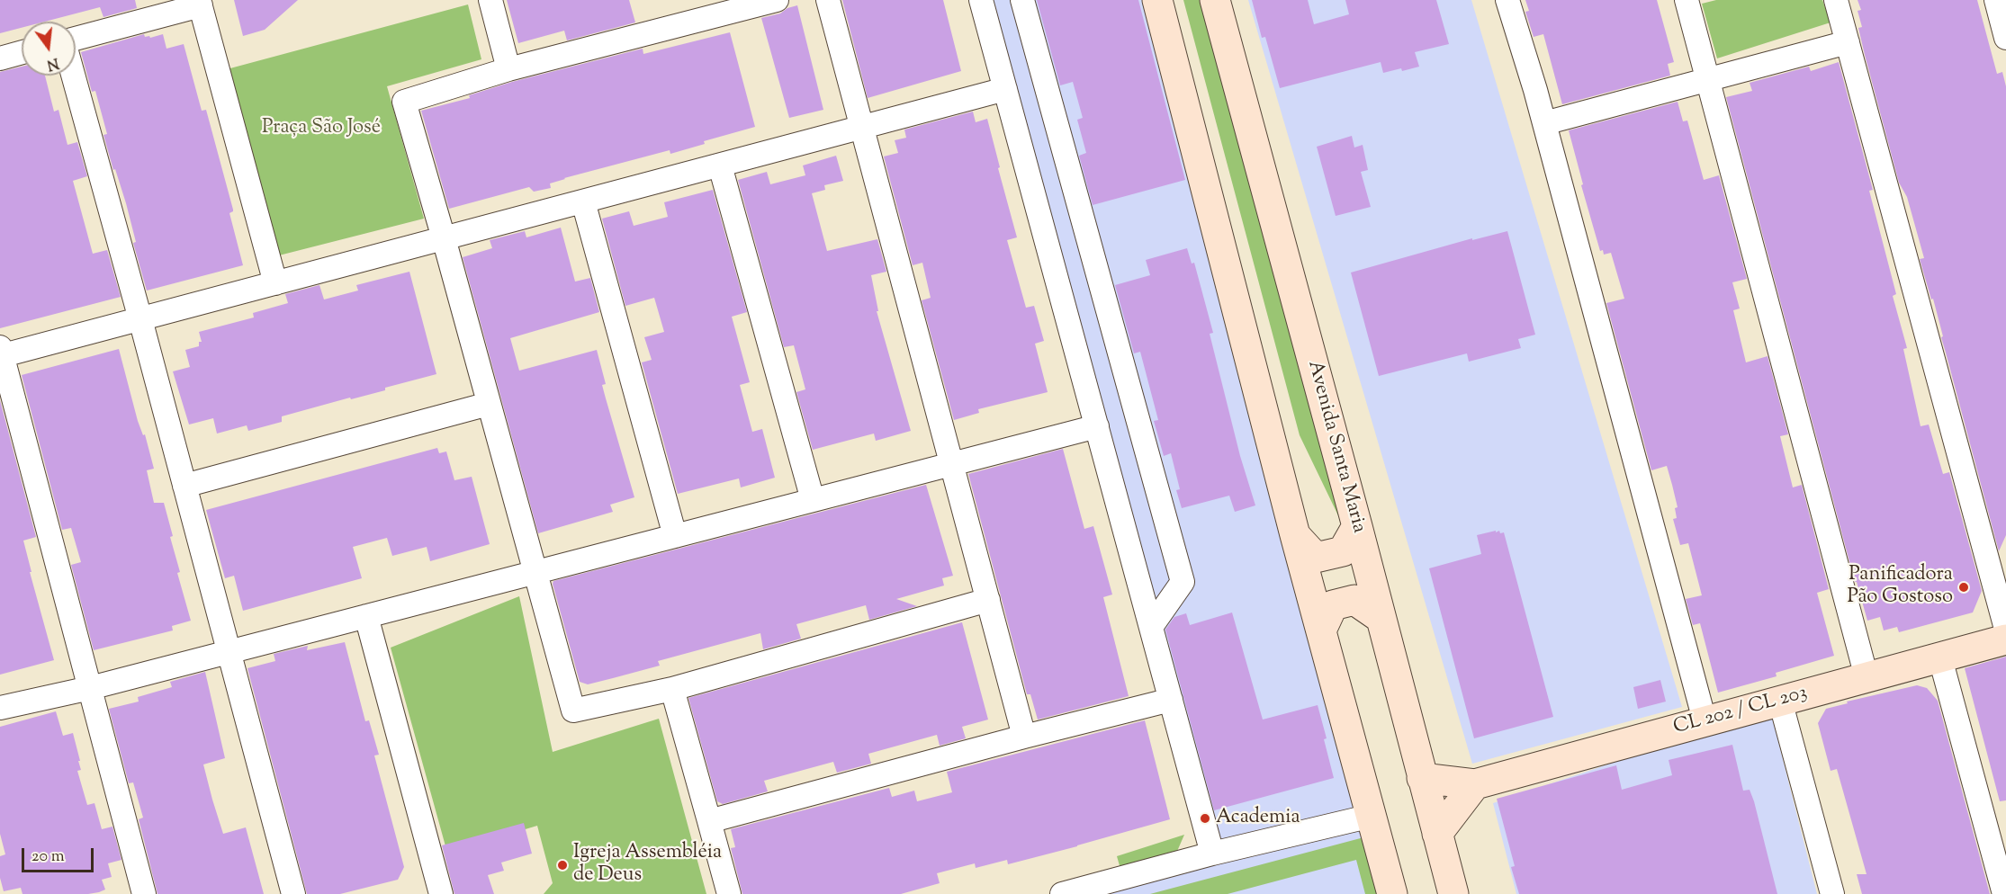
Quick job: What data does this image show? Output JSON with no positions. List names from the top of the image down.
{
  "streets": {
    "main road": ["Avenida Santa Maria", "CL 202 / CL 203"]
  },
  "parks": ["Praça São José"],
  "places": ["Panificadora Pão Gostoso", "Academia", "Igreja Assembléia de Deus"],
  "scale_bar": "20 m",
  "north": "bottom"
}
